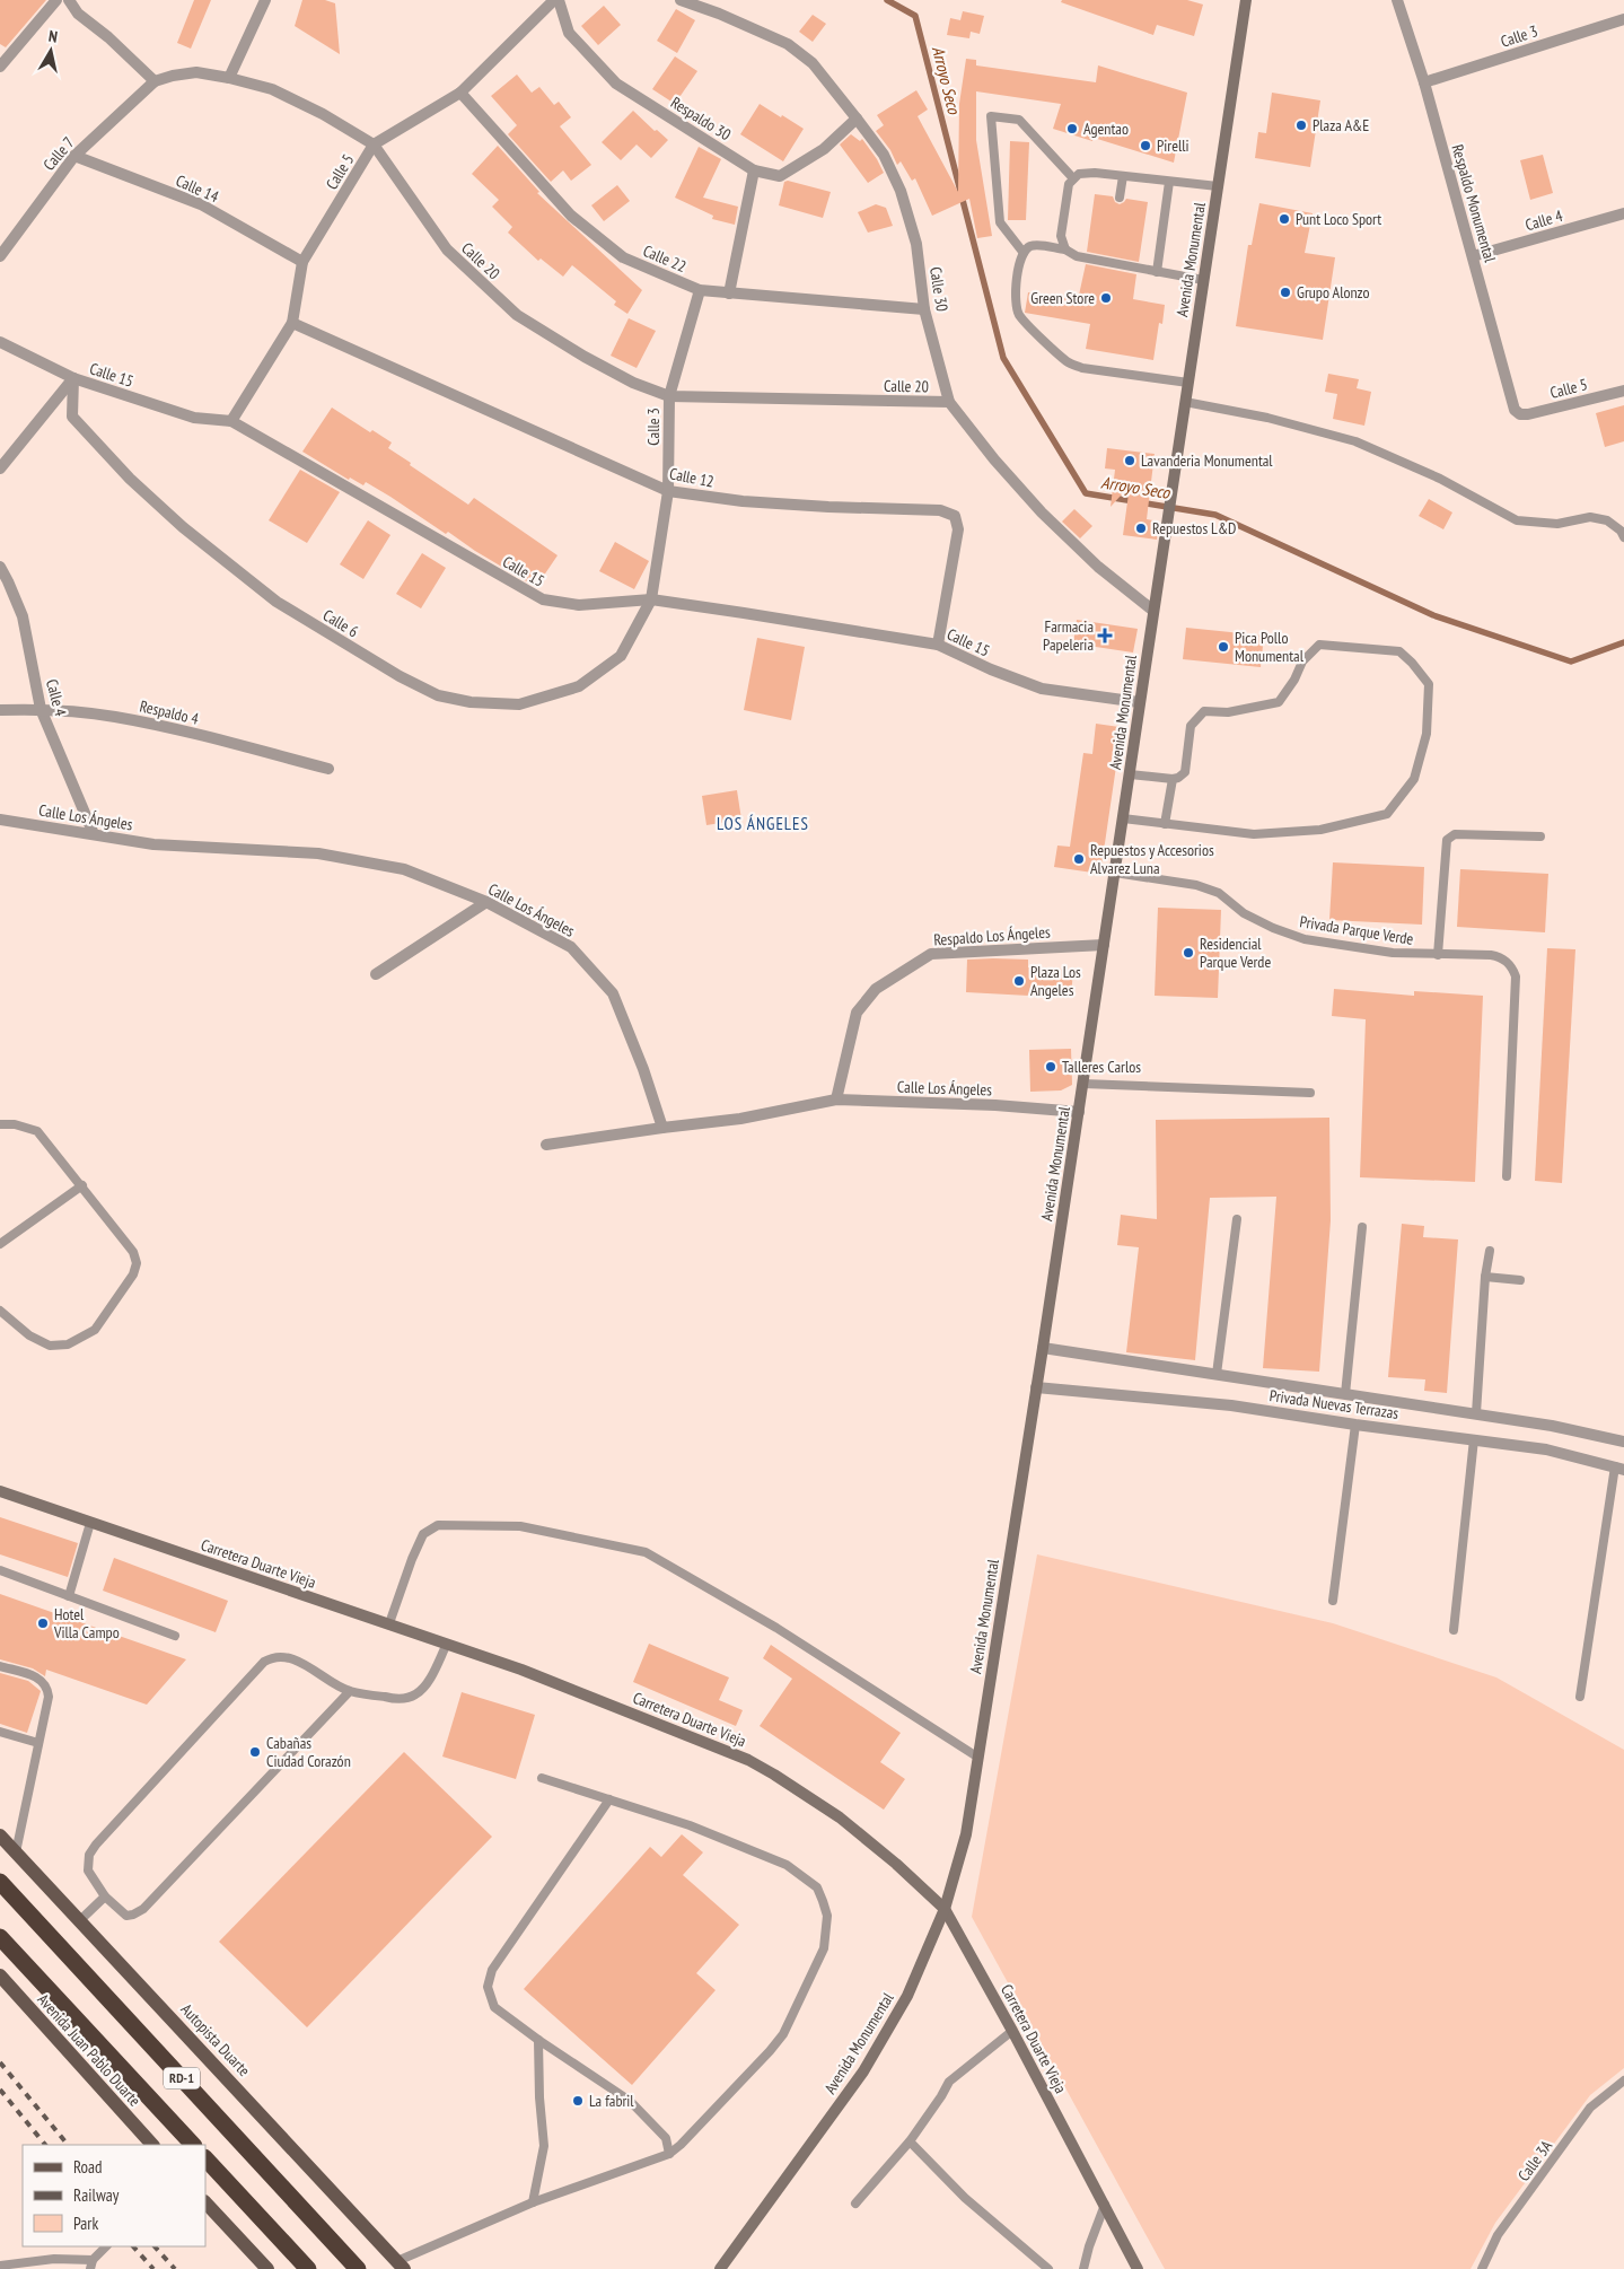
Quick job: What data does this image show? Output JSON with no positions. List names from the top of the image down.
{
  "streets": {
    "highway": ["RD-1"],
    "main road": [
      "Avenida Monumental",
      "Carretera Duarte Vieja",
      "Autopista Duarte",
      "Avenida Juan Pablo Duarte"
    ],
    "street": [
      "Calle 3",
      "Respaldo 30",
      "Calle 7",
      "Calle 5",
      "Calle 14",
      "Respaldo Monumental",
      "Calle 4",
      "Calle 22",
      "Calle 20",
      "Calle 30",
      "Calle 15",
      "Calle 12",
      "Calle 6",
      "Respaldo 4",
      "Calle Los Ángeles",
      "Respaldo Los Ángeles",
      "Privada Nuevas Terrazas"
    ],
    "lane": ["Privada Parque Verde", "Calle 3A"]
  },
  "crossings": [
    ["Calle 3", "Respaldo Monumental"],
    ["Calle 3", "Calle 22"],
    ["Calle 3", "Calle 20"],
    ["Calle 3", "Calle 15"],
    ["Calle 3", "Calle 12"],
    ["Calle 3", "Calle 6"],
    ["Respaldo 30", "Calle 30"],
    ["Calle 7", "Calle 14"],
    ["Calle 7", "Calle 20"],
    ["Calle 5", "Calle 14"],
    ["Calle 5", "Respaldo Monumental"],
    ["Calle 5", "Calle 22"],
    ["Calle 5", "Calle 20"],
    ["Calle 5", "Calle 15"],
    ["Calle 5", "Calle 12"],
    ["Respaldo Monumental", "Calle 4"],
    ["Calle 4", "Respaldo 4"],
    ["Calle 4", "Calle Los Ángeles"],
    ["Calle 22", "Calle 30"],
    ["Avenida Monumental", "Calle 30"],
    ["Avenida Monumental", "Calle 15"],
    ["Avenida Monumental", "Calle Los Ángeles"],
    ["Avenida Monumental", "Privada Parque Verde"],
    ["Avenida Monumental", "Respaldo Los Ángeles"],
    ["Avenida Monumental", "Privada Nuevas Terrazas"],
    ["Avenida Monumental", "Carretera Duarte Vieja"],
    ["Calle 20", "Calle 30"],
    ["Calle 15", "Calle 12"],
    ["Calle 15", "Calle 6"],
    ["Calle Los Ángeles", "Respaldo Los Ángeles"]
  ],
  "districts": ["LOS ÁNGELES"],
  "water": ["Arroyo Seco"],
  "places": {
    "other": [
      "Plaza A&E",
      "Agentao",
      "Pirelli",
      "Punt Loco Sport",
      "Grupo Alonzo",
      "Green Store",
      "Lavanderia Monumental",
      "Repuestos L&D",
      "Pica Pollo Monumental",
      "Repuestos y Accesorios Alvarez Luna",
      "Residencial Parque Verde",
      "Plaza Los Angeles",
      "Talleres Carlos",
      "Hotel Villa Campo",
      "Cabañas Ciudad Corazón",
      "La fabril"
    ],
    "health": ["Farmacia Papeleria"]
  },
  "legend": ["Road", "Railway", "Park"],
  "north": "top"
}
